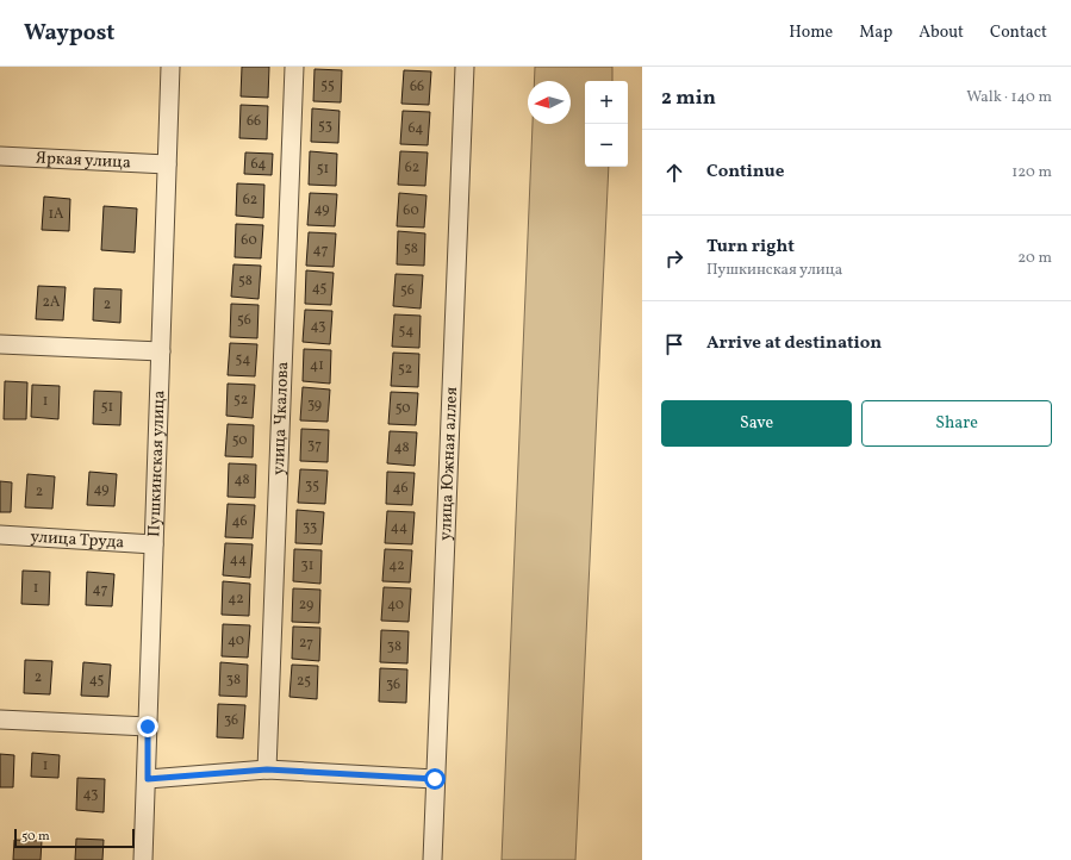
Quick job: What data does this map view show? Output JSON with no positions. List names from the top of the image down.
{
  "streets": {
    "street": [
      "Яркая улица",
      "улица Чкалова",
      "Пушкинская улица",
      "улица Южная аллея",
      "улица Труда"
    ]
  },
  "crossings": [
    ["Яркая улица", "Пушкинская улица"],
    ["Пушкинская улица", "улица Труда"]
  ],
  "house_numbers": [
    "55",
    "66",
    "66",
    "53",
    "64",
    "64",
    "62",
    "51",
    "62",
    "49",
    "60",
    "1А",
    "60",
    "58",
    "47",
    "58",
    "45",
    "56",
    "2А",
    "2",
    "56",
    "43",
    "54",
    "54",
    "41",
    "52",
    "52",
    "1",
    "39",
    "51",
    "50",
    "50",
    "37",
    "48",
    "48",
    "35",
    "46",
    "49",
    "2",
    "46",
    "33",
    "44",
    "44",
    "31",
    "42",
    "1",
    "47",
    "42",
    "29",
    "40",
    "40",
    "27",
    "38",
    "2",
    "45",
    "38",
    "25",
    "36",
    "36",
    "1",
    "43"
  ],
  "scale_bar": "50 m",
  "north": "left",
  "page": {
    "header": "Waypost",
    "nav": [
      "Home",
      "Map",
      "About",
      "Contact"
    ],
    "heading": ["2 min", "Walk · 140 m"],
    "map_buttons": ["+", "−"],
    "list": [
      ["Continue", "120 m"],
      ["Turn right", "Пушкинская улица", "20 m"],
      "Arrive at destination"
    ],
    "buttons": ["Save", "Share"],
    "scale": "50 m"
  }
}
